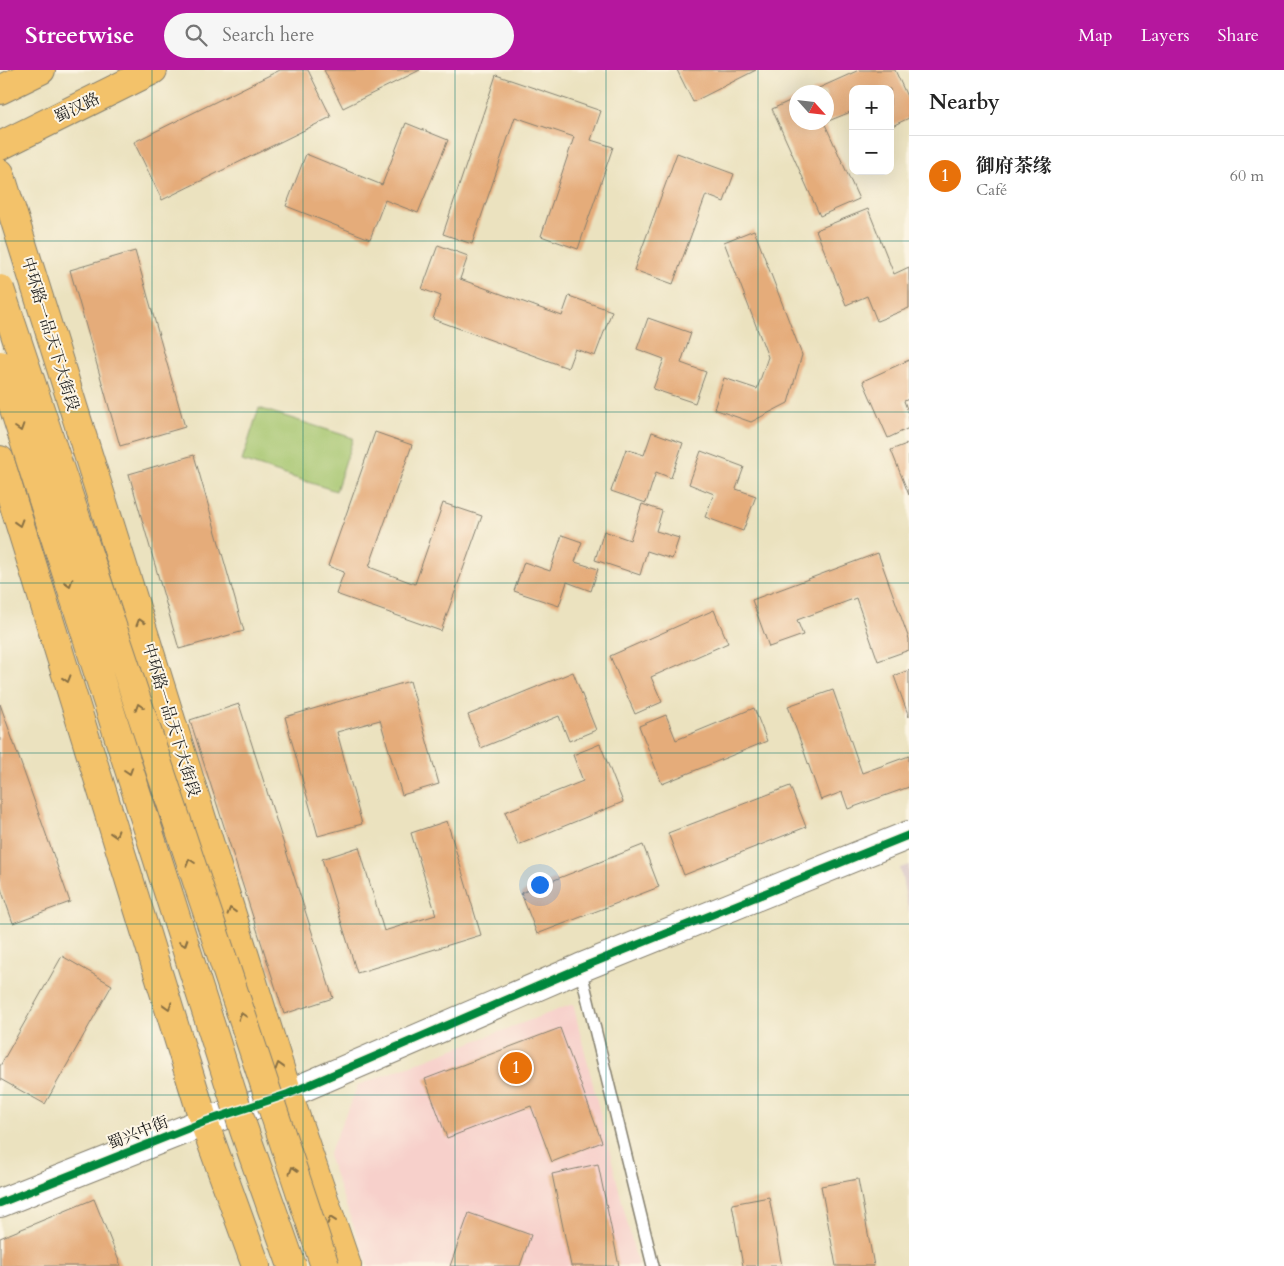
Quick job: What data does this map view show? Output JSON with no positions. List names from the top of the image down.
{
  "streets": {
    "main road": ["蜀汉路", "中环路一品天下大街段"],
    "street": ["蜀兴中街"]
  },
  "crossings": [
    ["中环路一品天下大街段", "蜀兴中街"]
  ],
  "north": "bottom right",
  "page": {
    "header": "Streetwise",
    "search": "Search here",
    "nav": ["Map", "Layers", "Share"],
    "heading": "Nearby",
    "map_buttons": ["+", "−"],
    "list": [
      {
        "mark": "1",
        "name": "御府茶缘",
        "note": "Café",
        "value": "60 m"
      }
    ],
    "pins": "1"
  }
}
